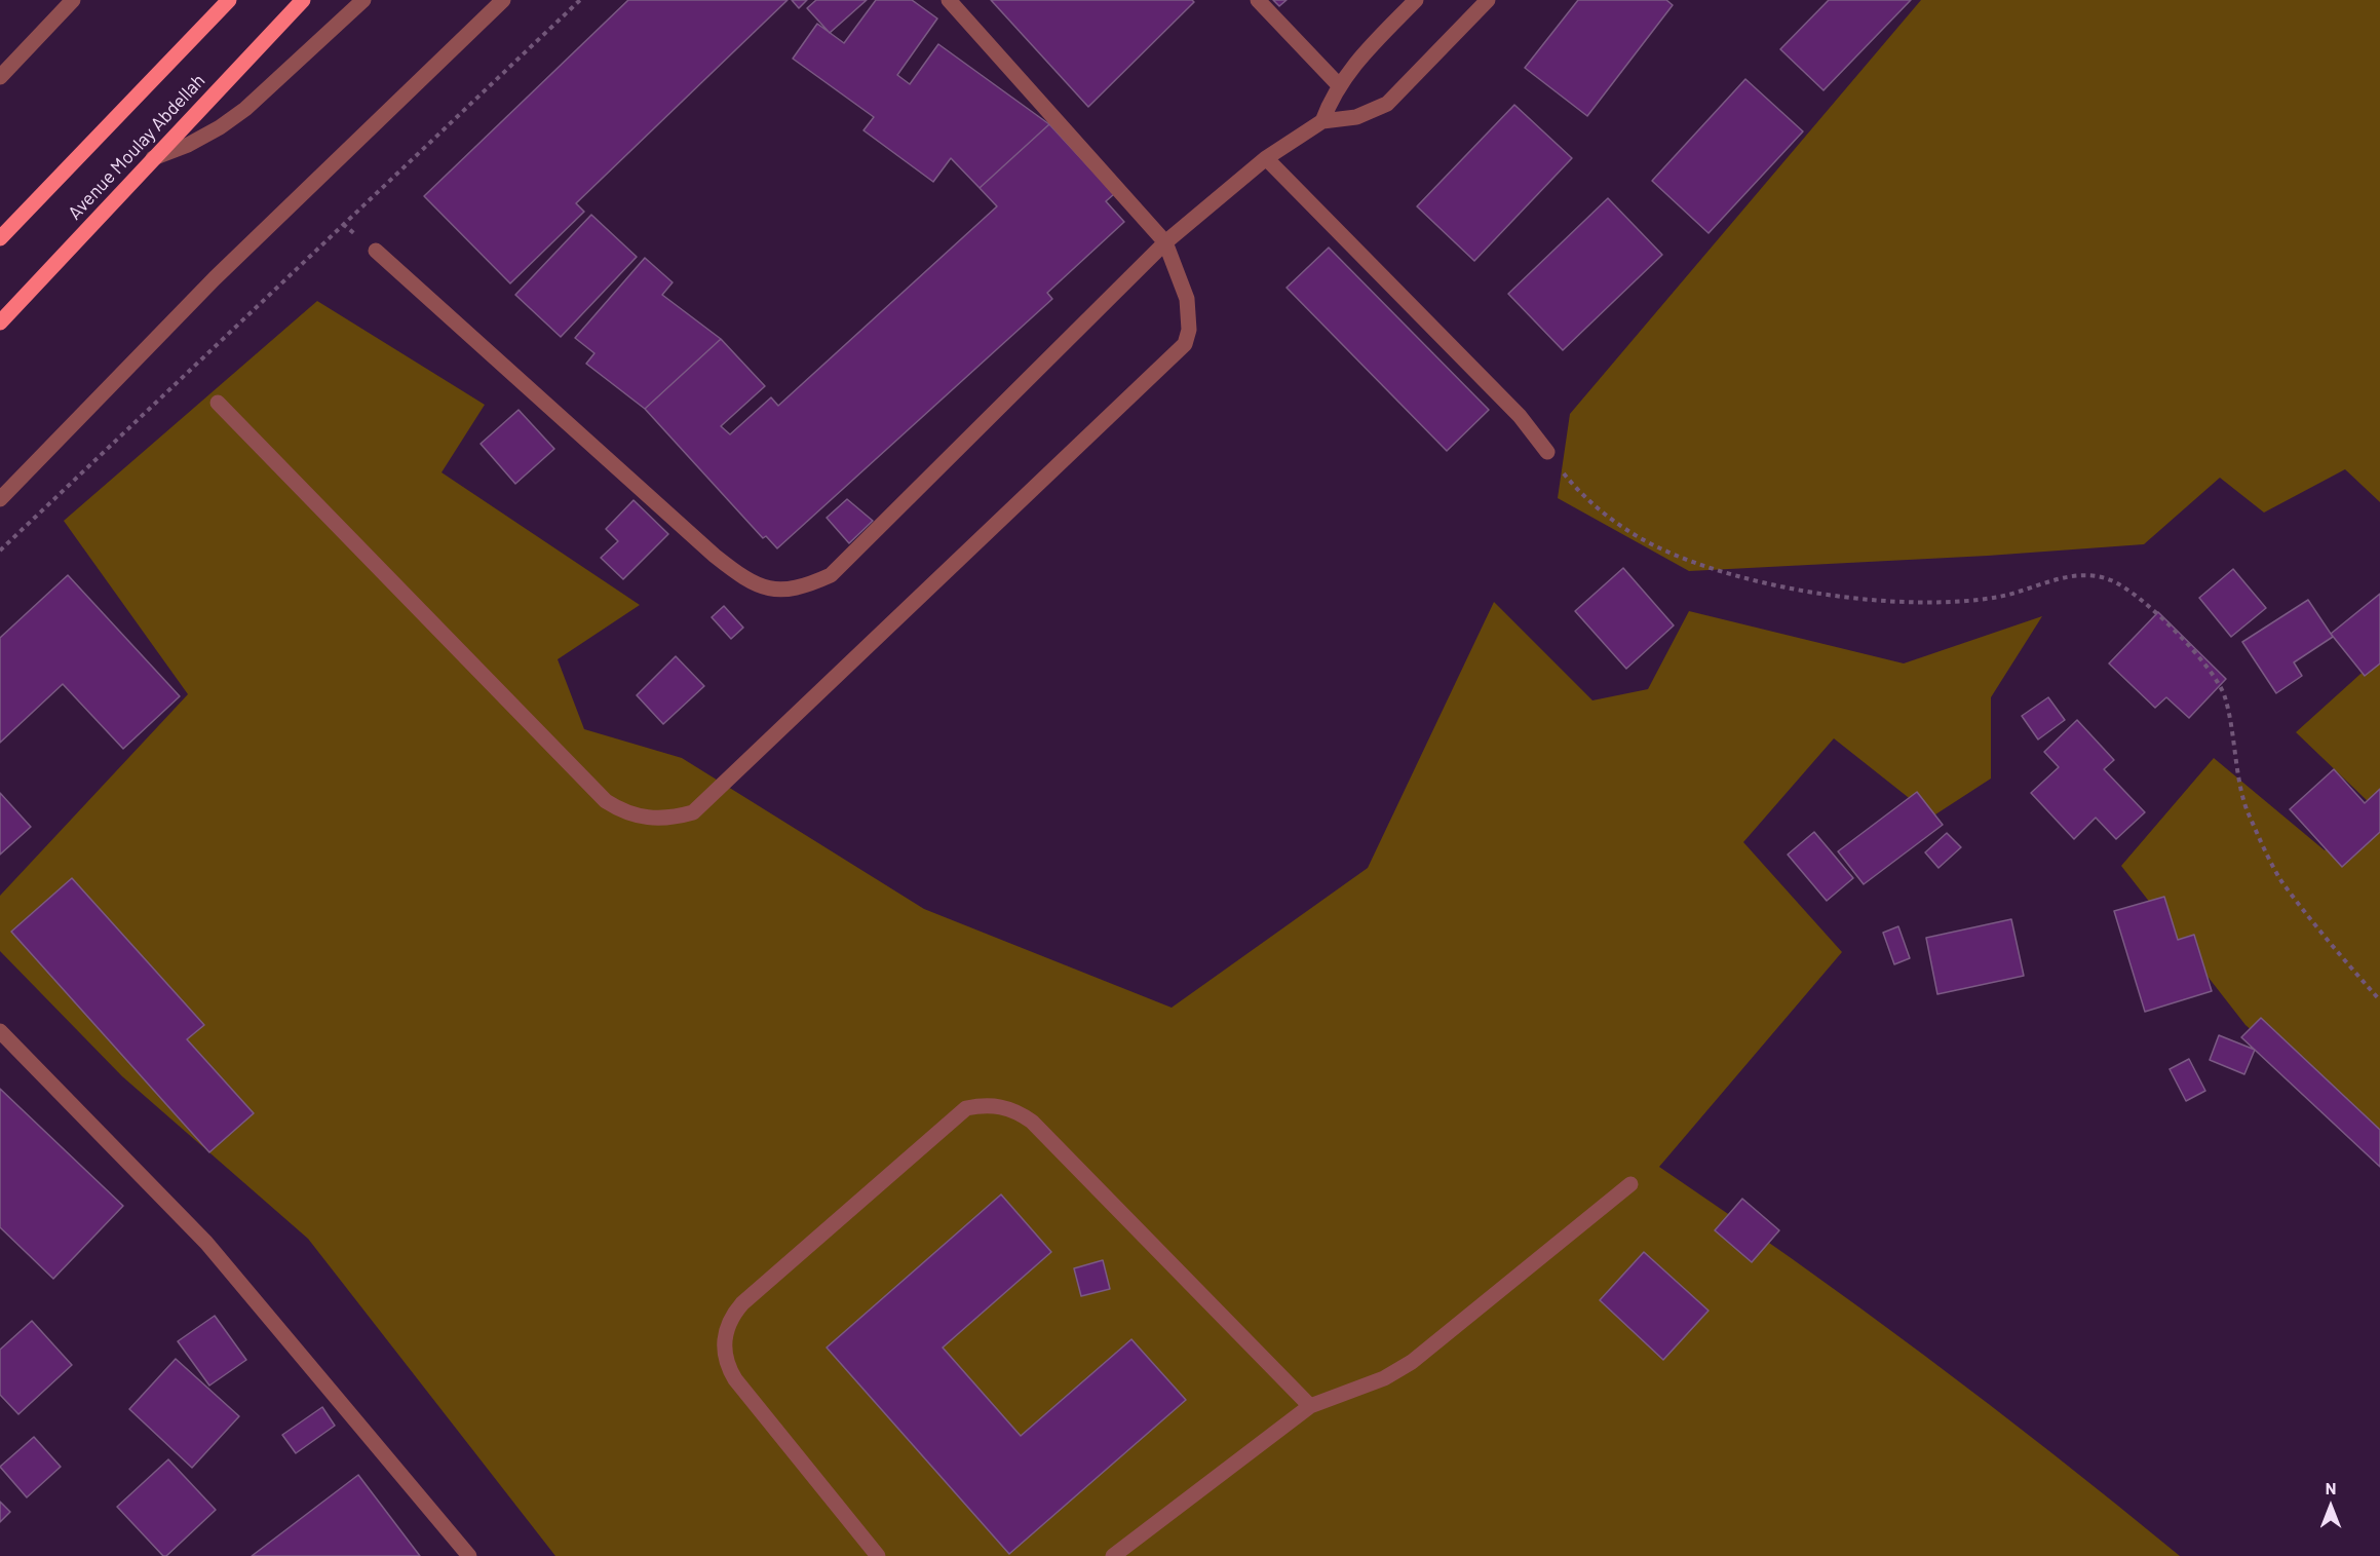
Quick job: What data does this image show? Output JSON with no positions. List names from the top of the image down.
{
  "streets": {
    "main road": ["Avenue Moulay Abdellah"]
  },
  "north": "top"
}
